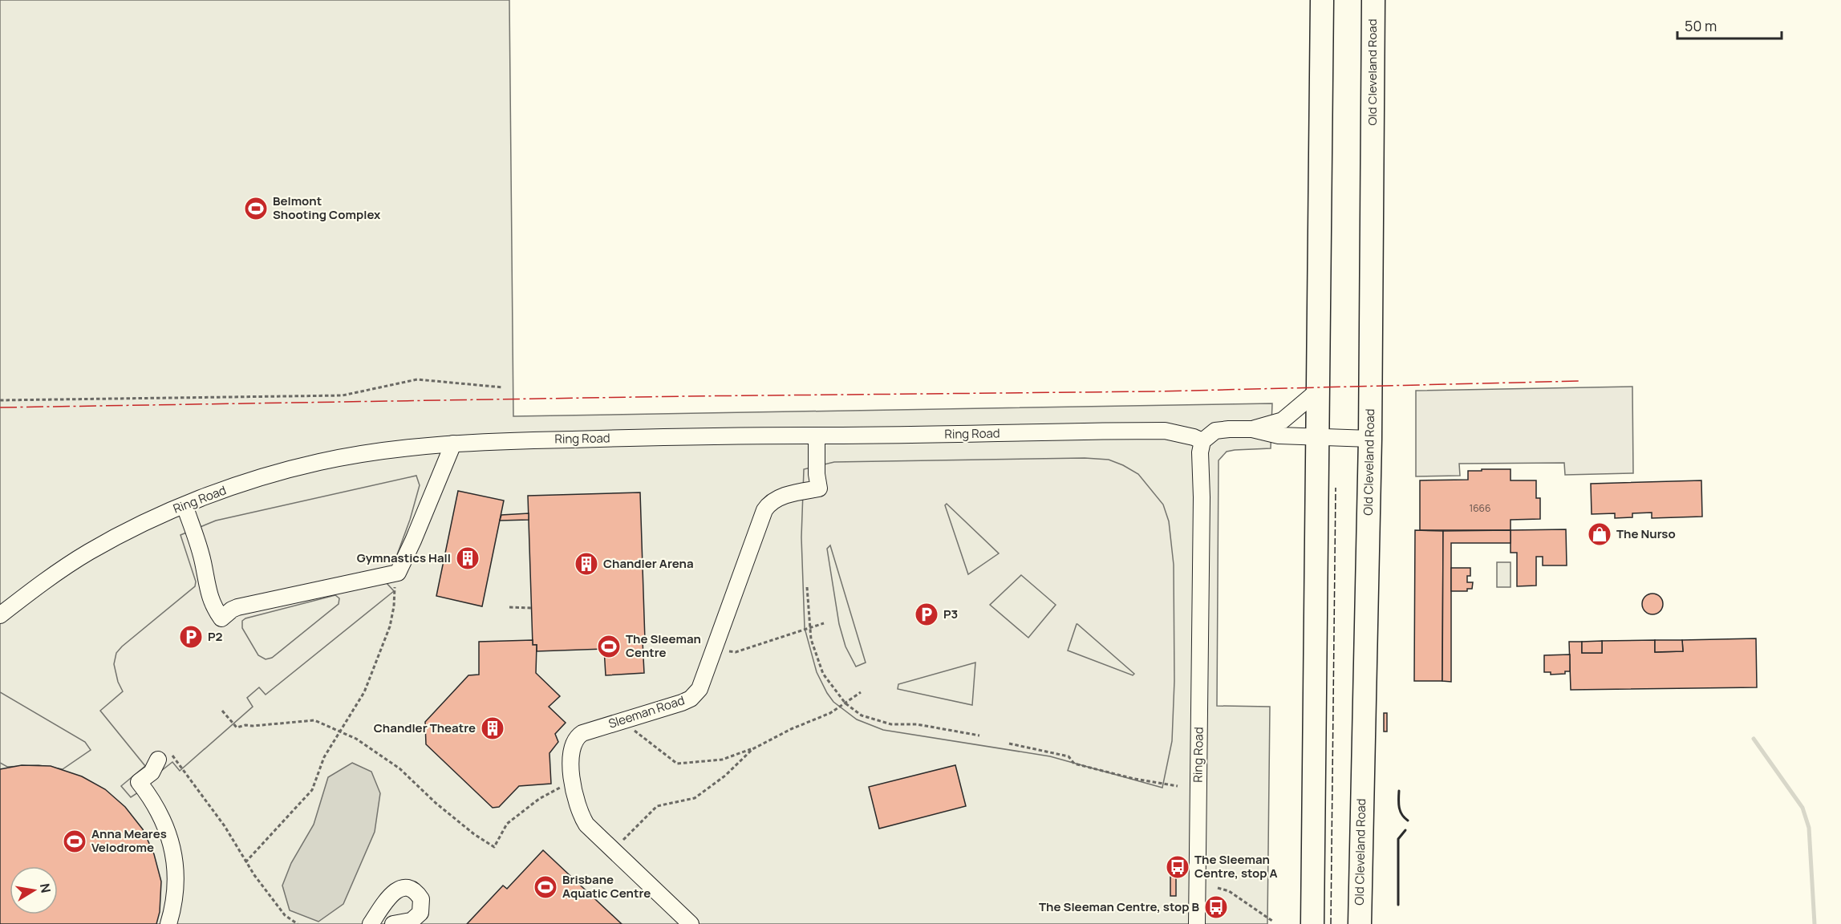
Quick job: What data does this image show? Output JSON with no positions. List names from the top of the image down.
{
  "streets": {
    "highway": ["Old Cleveland Road"],
    "lane": ["Ring Road", "Sleeman Road"]
  },
  "crossings": [
    ["Ring Road", "Sleeman Road"]
  ],
  "places": {
    "sports": [
      "Belmont Shooting Complex",
      "The Sleeman Centre",
      "Anna Meares Velodrome",
      "Brisbane Aquatic Centre"
    ],
    "shop": ["The Nurso"],
    "building": ["Gymnastics Hall", "Chandler Arena", "Chandler Theatre"],
    "parking": ["P3", "P2"],
    "bus stop": ["The Sleeman Centre, stop A", "The Sleeman Centre, stop B"]
  },
  "house_numbers": ["1666"],
  "scale_bar": "50 m",
  "north": "right"
}
